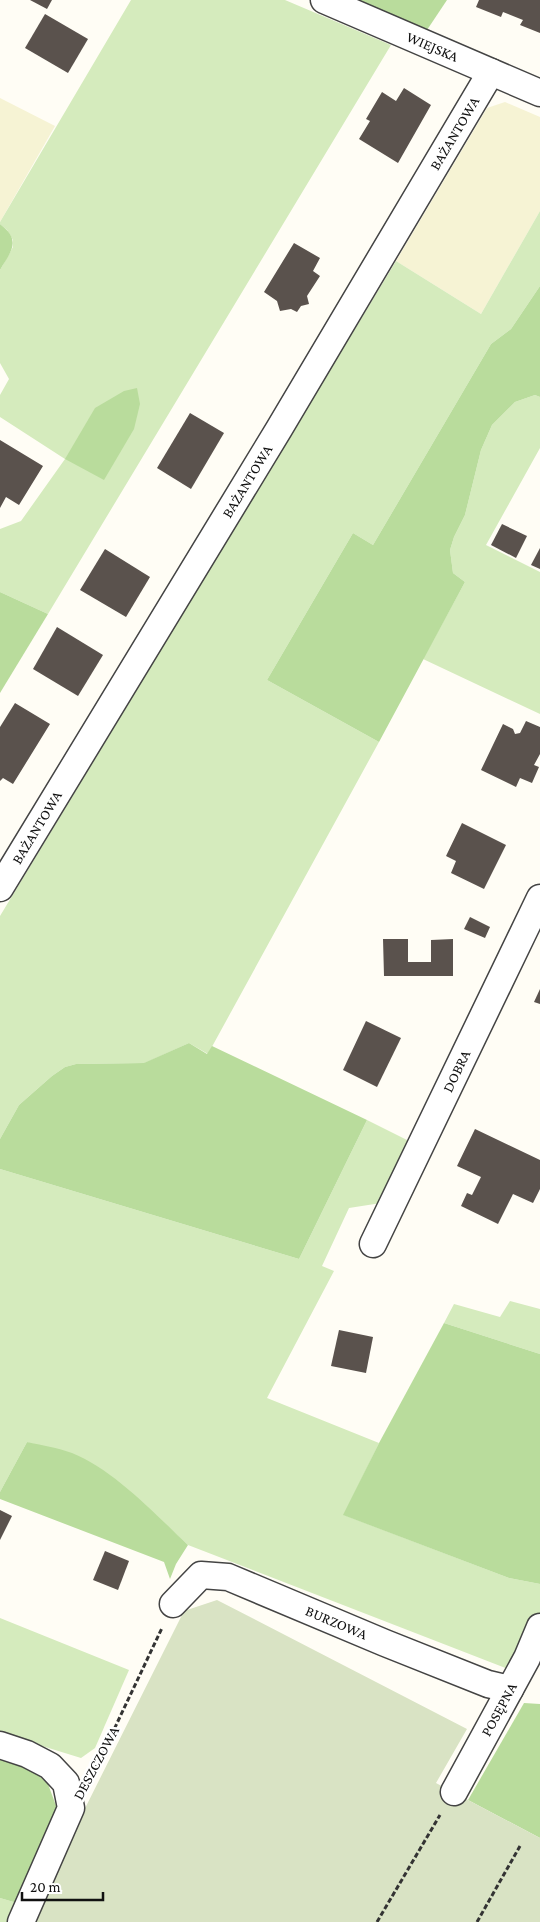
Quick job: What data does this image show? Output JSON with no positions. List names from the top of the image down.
{
  "streets": {
    "street": [
      "WIEJSKA",
      "BAŻANTOWA",
      "DOBRA",
      "BURZOWA",
      "POSĘPNA",
      "DESZCZOWA"
    ]
  },
  "crossings": [
    ["WIEJSKA", "BAŻANTOWA"],
    ["BURZOWA", "POSĘPNA"],
    ["BURZOWA", "DESZCZOWA"]
  ],
  "scale_bar": "20 m"
}
